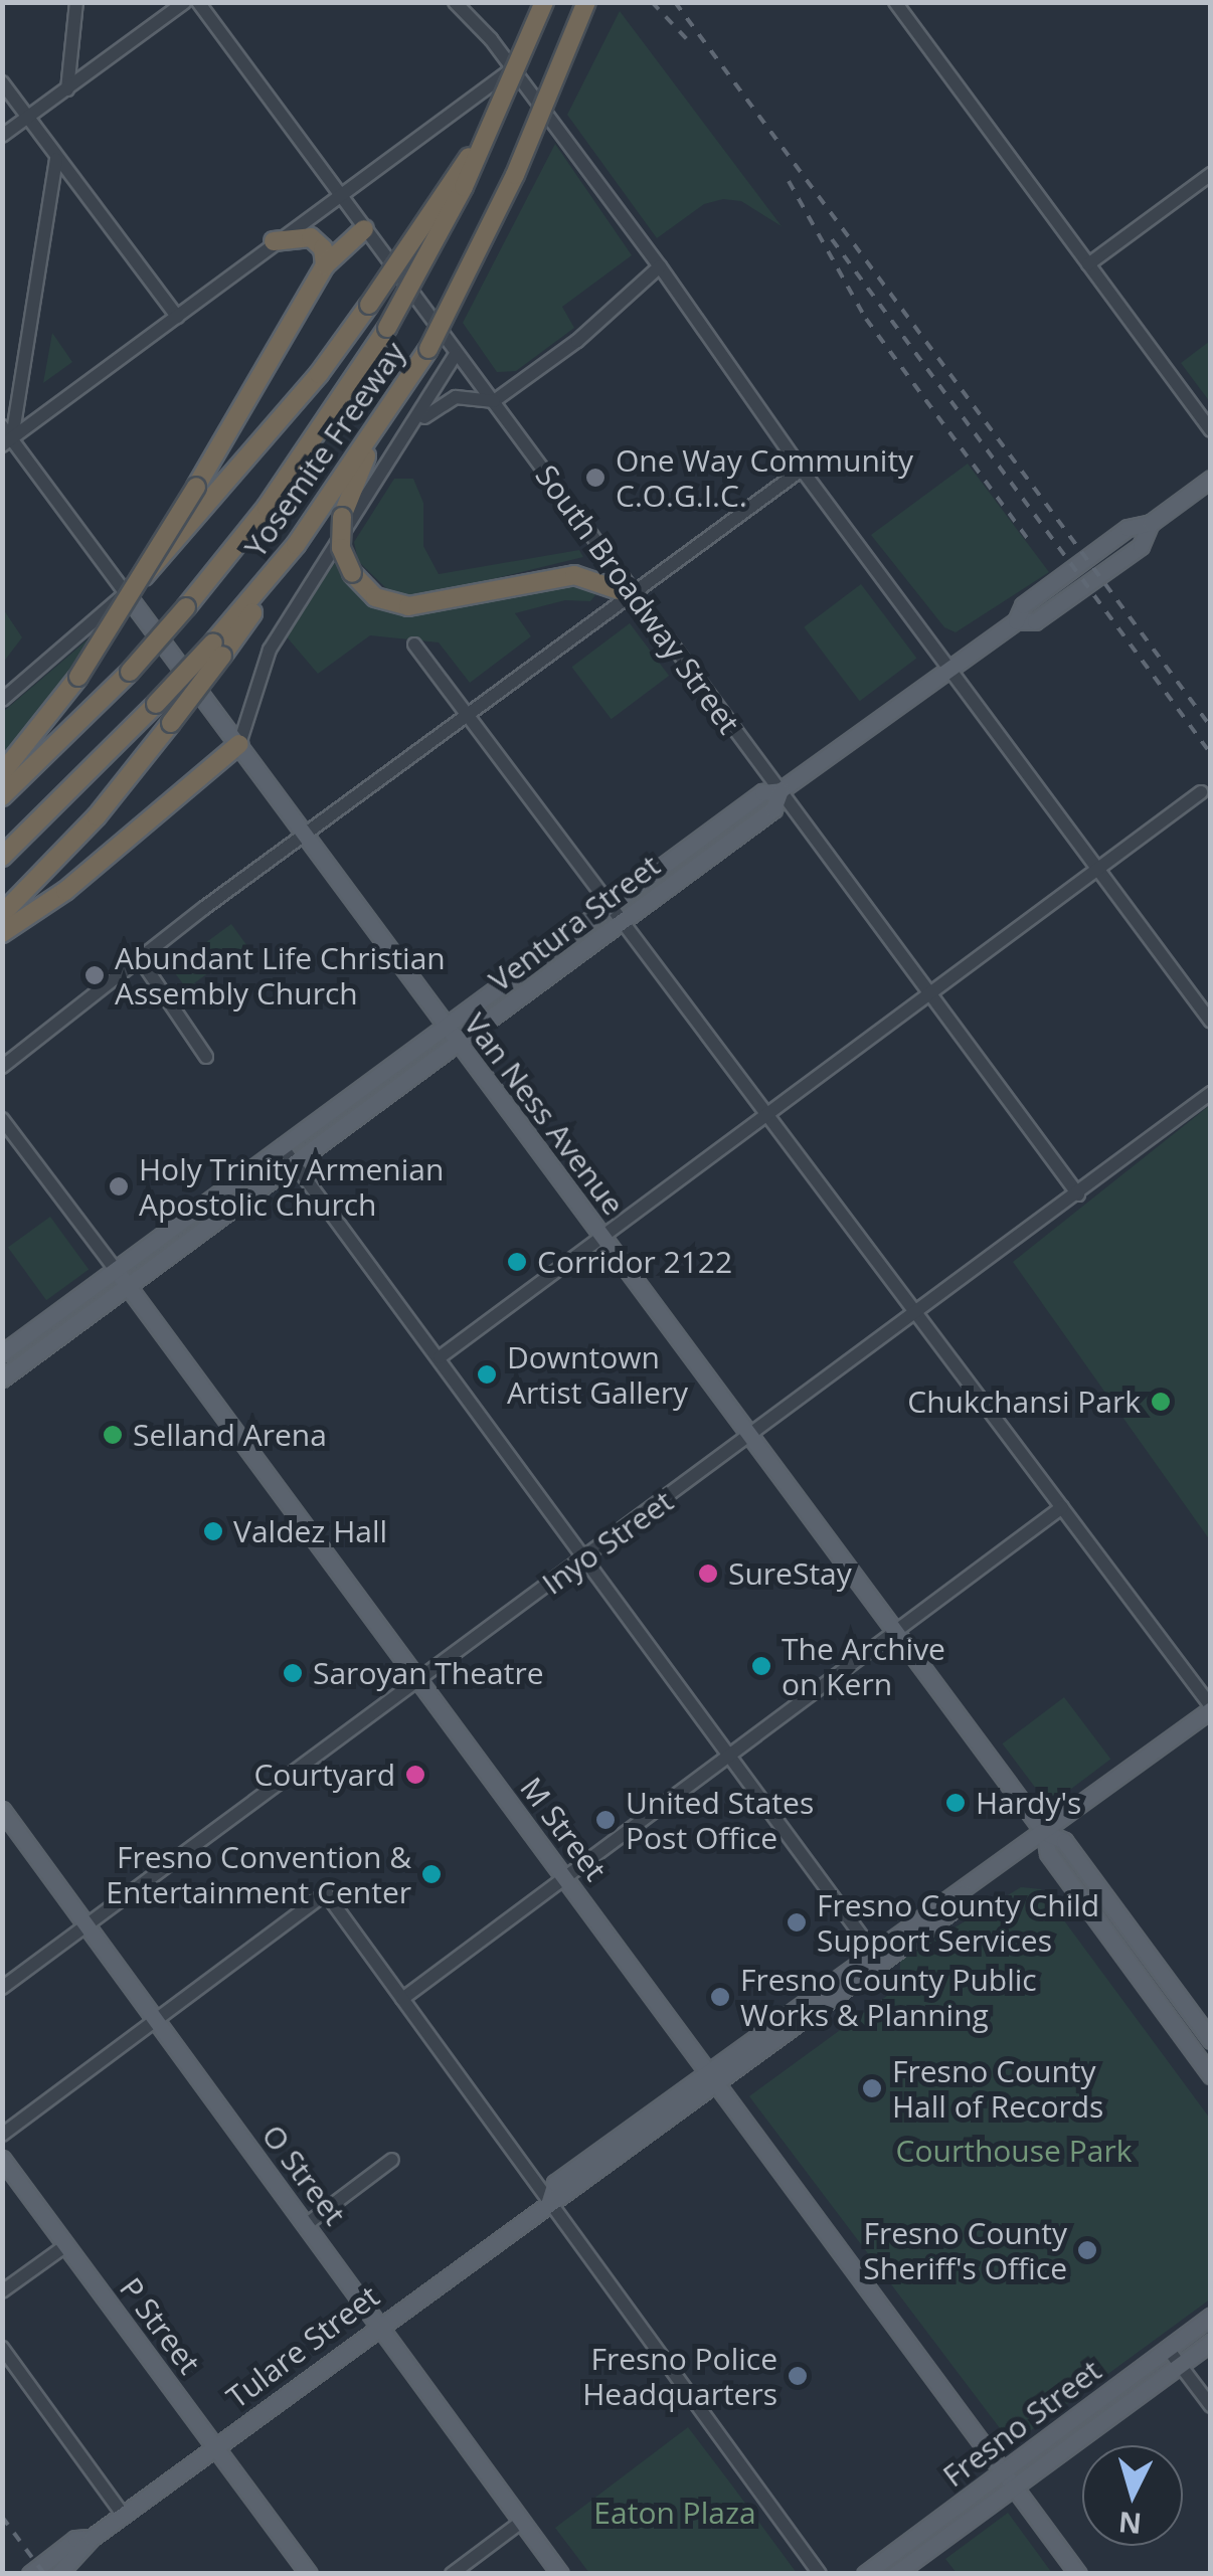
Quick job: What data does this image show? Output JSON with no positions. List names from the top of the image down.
{
  "streets": {
    "highway": ["Yosemite Freeway"],
    "main road": [
      "Ventura Street",
      "Van Ness Avenue",
      "M Street",
      "O Street",
      "P Street",
      "Tulare Street",
      "Fresno Street"
    ],
    "street": ["South Broadway Street", "Inyo Street"]
  },
  "crossings": [
    ["South Broadway Street", "Ventura Street"],
    ["South Broadway Street", "Inyo Street"],
    ["Ventura Street", "Van Ness Avenue"],
    ["Ventura Street", "M Street"],
    ["Van Ness Avenue", "Inyo Street"],
    ["Van Ness Avenue", "Tulare Street"],
    ["Inyo Street", "M Street"],
    ["Inyo Street", "O Street"],
    ["M Street", "Tulare Street"],
    ["M Street", "Fresno Street"],
    ["O Street", "Tulare Street"],
    ["P Street", "Tulare Street"]
  ],
  "parks": ["Courthouse Park", "Eaton Plaza"],
  "places": [
    "One Way Community C.O.G.I.C.",
    "Abundant Life Christian Assembly Church",
    "Holy Trinity Armenian Apostolic Church",
    "Corridor 2122",
    "Downtown Artist Gallery",
    "Chukchansi Park",
    "Selland Arena",
    "Valdez Hall",
    "SureStay",
    "The Archive on Kern",
    "Saroyan Theatre",
    "Courtyard",
    "Hardy's",
    "United States Post Office",
    "Fresno Convention & Entertainment Center",
    "Fresno County Child Support Services",
    "Fresno County Public Works & Planning",
    "Fresno County Hall of Records",
    "Fresno County Sheriff's Office",
    "Fresno Police Headquarters"
  ],
  "north": "bottom"
}
